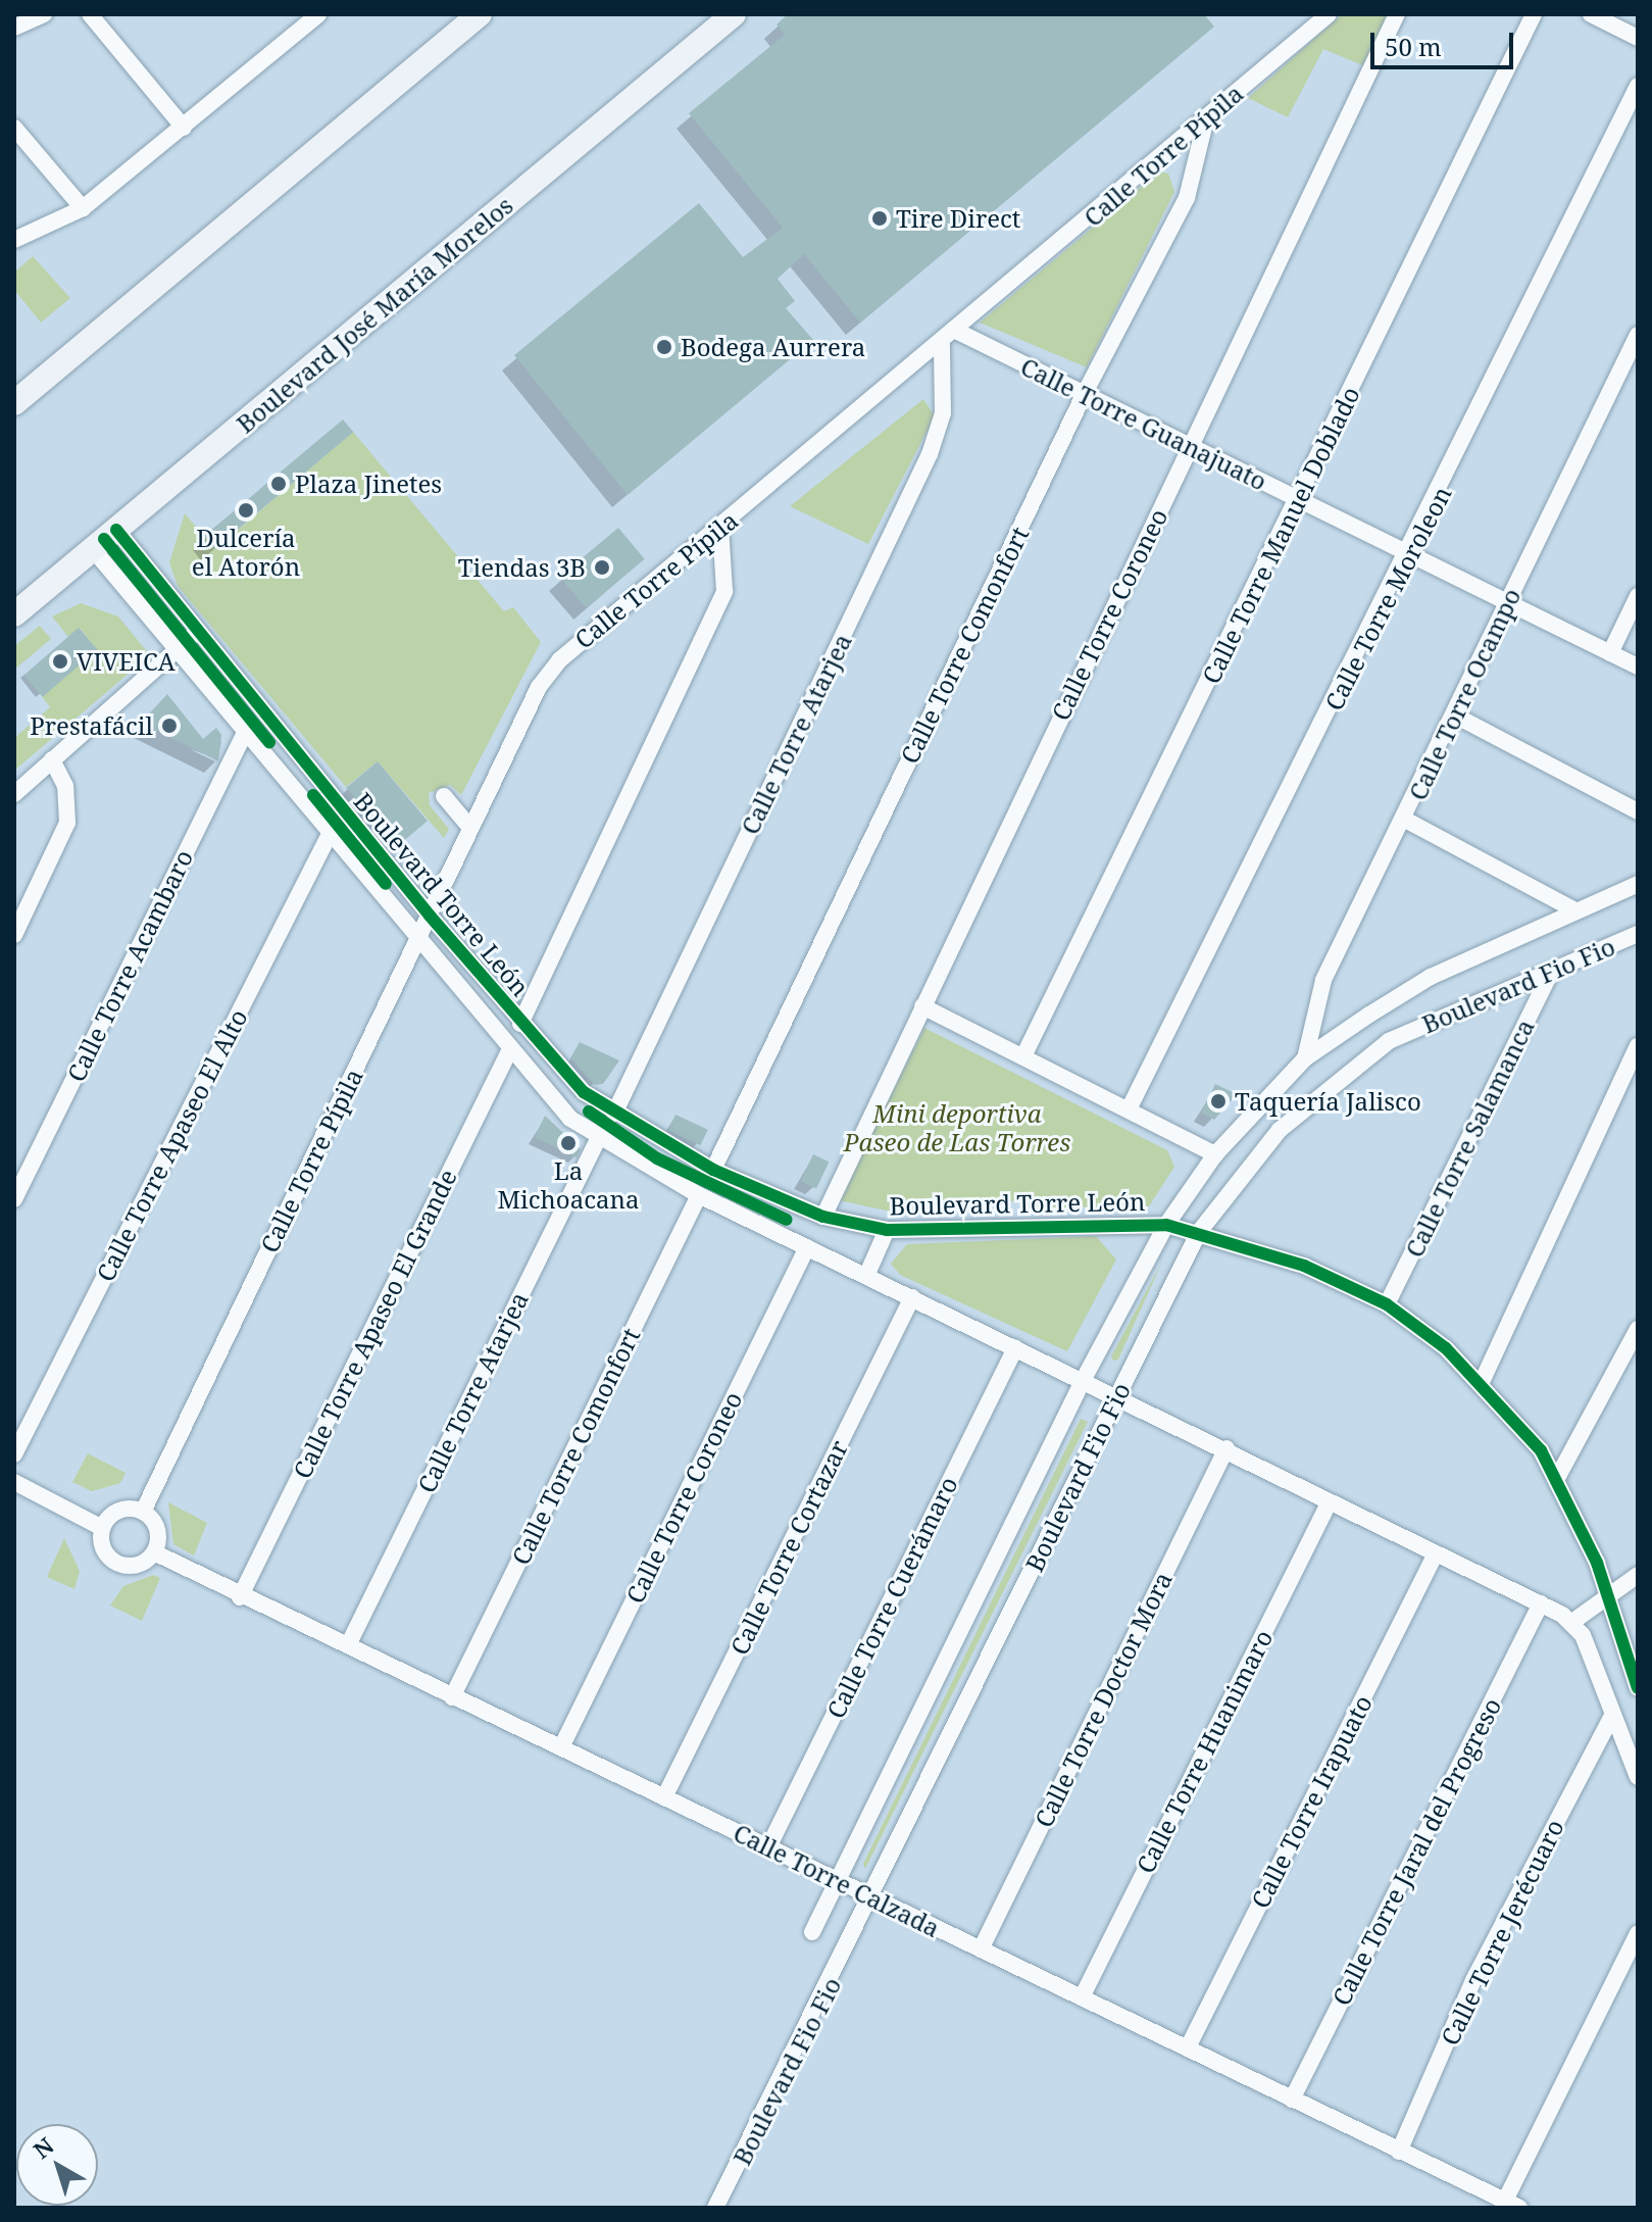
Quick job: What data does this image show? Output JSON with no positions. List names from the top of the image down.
{
  "streets": {
    "main road": ["Boulevard José María Morelos"],
    "street": [
      "Calle Torre Pípila",
      "Calle Torre Guanajuato",
      "Calle Torre Manuel Doblado",
      "Calle Torre Moroleon",
      "Calle Torre Coroneo",
      "Calle Torre Comonfort",
      "Calle Torre Ocampo",
      "Calle Torre Atarjea",
      "Boulevard Torre León",
      "Calle Torre Acambaro",
      "Boulevard Fio Fio",
      "Calle Torre Salamanca",
      "Calle Torre Apaseo El Alto",
      "Calle Torre Apaseo El Grande",
      "Calle Torre Cortazar",
      "Calle Torre Cuerámaro",
      "Calle Torre Doctor Mora",
      "Calle Torre Huanimaro",
      "Calle Torre Irapuato",
      "Calle Torre Jaral del Progreso",
      "Calle Torre Calzada",
      "Calle Torre Jerécuaro"
    ]
  },
  "crossings": [
    ["Calle Torre Pípila", "Calle Torre Guanajuato"],
    ["Calle Torre Pípila", "Calle Torre Comonfort"],
    ["Calle Torre Pípila", "Calle Torre Atarjea"],
    ["Calle Torre Pípila", "Boulevard Torre León"],
    ["Calle Torre Pípila", "Calle Torre Calzada"],
    ["Boulevard José María Morelos", "Boulevard Torre León"],
    ["Calle Torre Guanajuato", "Calle Torre Manuel Doblado"],
    ["Calle Torre Guanajuato", "Calle Torre Moroleon"],
    ["Calle Torre Guanajuato", "Calle Torre Coroneo"],
    ["Calle Torre Guanajuato", "Calle Torre Comonfort"],
    ["Calle Torre Guanajuato", "Calle Torre Ocampo"],
    ["Calle Torre Coroneo", "Boulevard Torre León"],
    ["Calle Torre Coroneo", "Calle Torre Calzada"],
    ["Calle Torre Comonfort", "Boulevard Torre León"],
    ["Calle Torre Comonfort", "Calle Torre Calzada"],
    ["Calle Torre Ocampo", "Boulevard Fio Fio"],
    ["Calle Torre Atarjea", "Boulevard Torre León"],
    ["Calle Torre Atarjea", "Calle Torre Calzada"],
    ["Boulevard Torre León", "Calle Torre Acambaro"],
    ["Boulevard Torre León", "Boulevard Fio Fio"],
    ["Boulevard Torre León", "Calle Torre Salamanca"],
    ["Boulevard Torre León", "Calle Torre Apaseo El Alto"],
    ["Boulevard Torre León", "Calle Torre Apaseo El Grande"],
    ["Boulevard Torre León", "Calle Torre Cortazar"],
    ["Boulevard Torre León", "Calle Torre Cuerámaro"],
    ["Boulevard Torre León", "Calle Torre Doctor Mora"],
    ["Boulevard Torre León", "Calle Torre Huanimaro"],
    ["Boulevard Torre León", "Calle Torre Irapuato"],
    ["Boulevard Torre León", "Calle Torre Jaral del Progreso"],
    ["Boulevard Fio Fio", "Calle Torre Salamanca"],
    ["Boulevard Fio Fio", "Calle Torre Calzada"],
    ["Calle Torre Apaseo El Grande", "Calle Torre Calzada"],
    ["Calle Torre Cortazar", "Calle Torre Calzada"],
    ["Calle Torre Cuerámaro", "Calle Torre Calzada"],
    ["Calle Torre Doctor Mora", "Calle Torre Calzada"],
    ["Calle Torre Huanimaro", "Calle Torre Calzada"],
    ["Calle Torre Irapuato", "Calle Torre Calzada"],
    ["Calle Torre Jaral del Progreso", "Calle Torre Calzada"],
    ["Calle Torre Calzada", "Calle Torre Jerécuaro"]
  ],
  "parks": ["Mini deportiva Paseo de Las Torres"],
  "places": [
    "Tire Direct",
    "Bodega Aurrera",
    "Plaza Jinetes",
    "Dulcería el Atorón",
    "Tiendas 3B",
    "VIVEICA",
    "Prestafácil",
    "Taquería Jalisco",
    "La Michoacana"
  ],
  "scale_bar": "50 m",
  "north": "top left"
}
